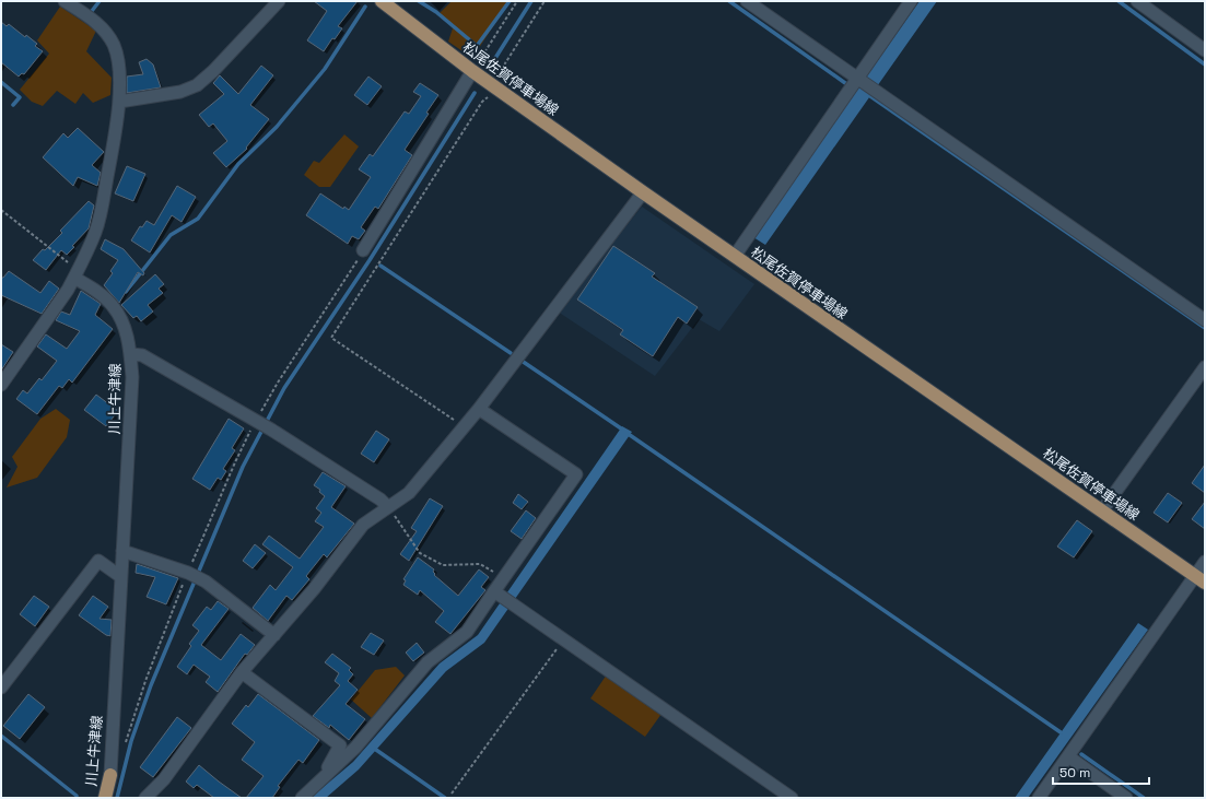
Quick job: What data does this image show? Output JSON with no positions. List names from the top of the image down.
{
  "streets": {
    "main road": ["松尾佐賀停車場線", "川上牛津線"]
  },
  "scale_bar": "50 m"
}
